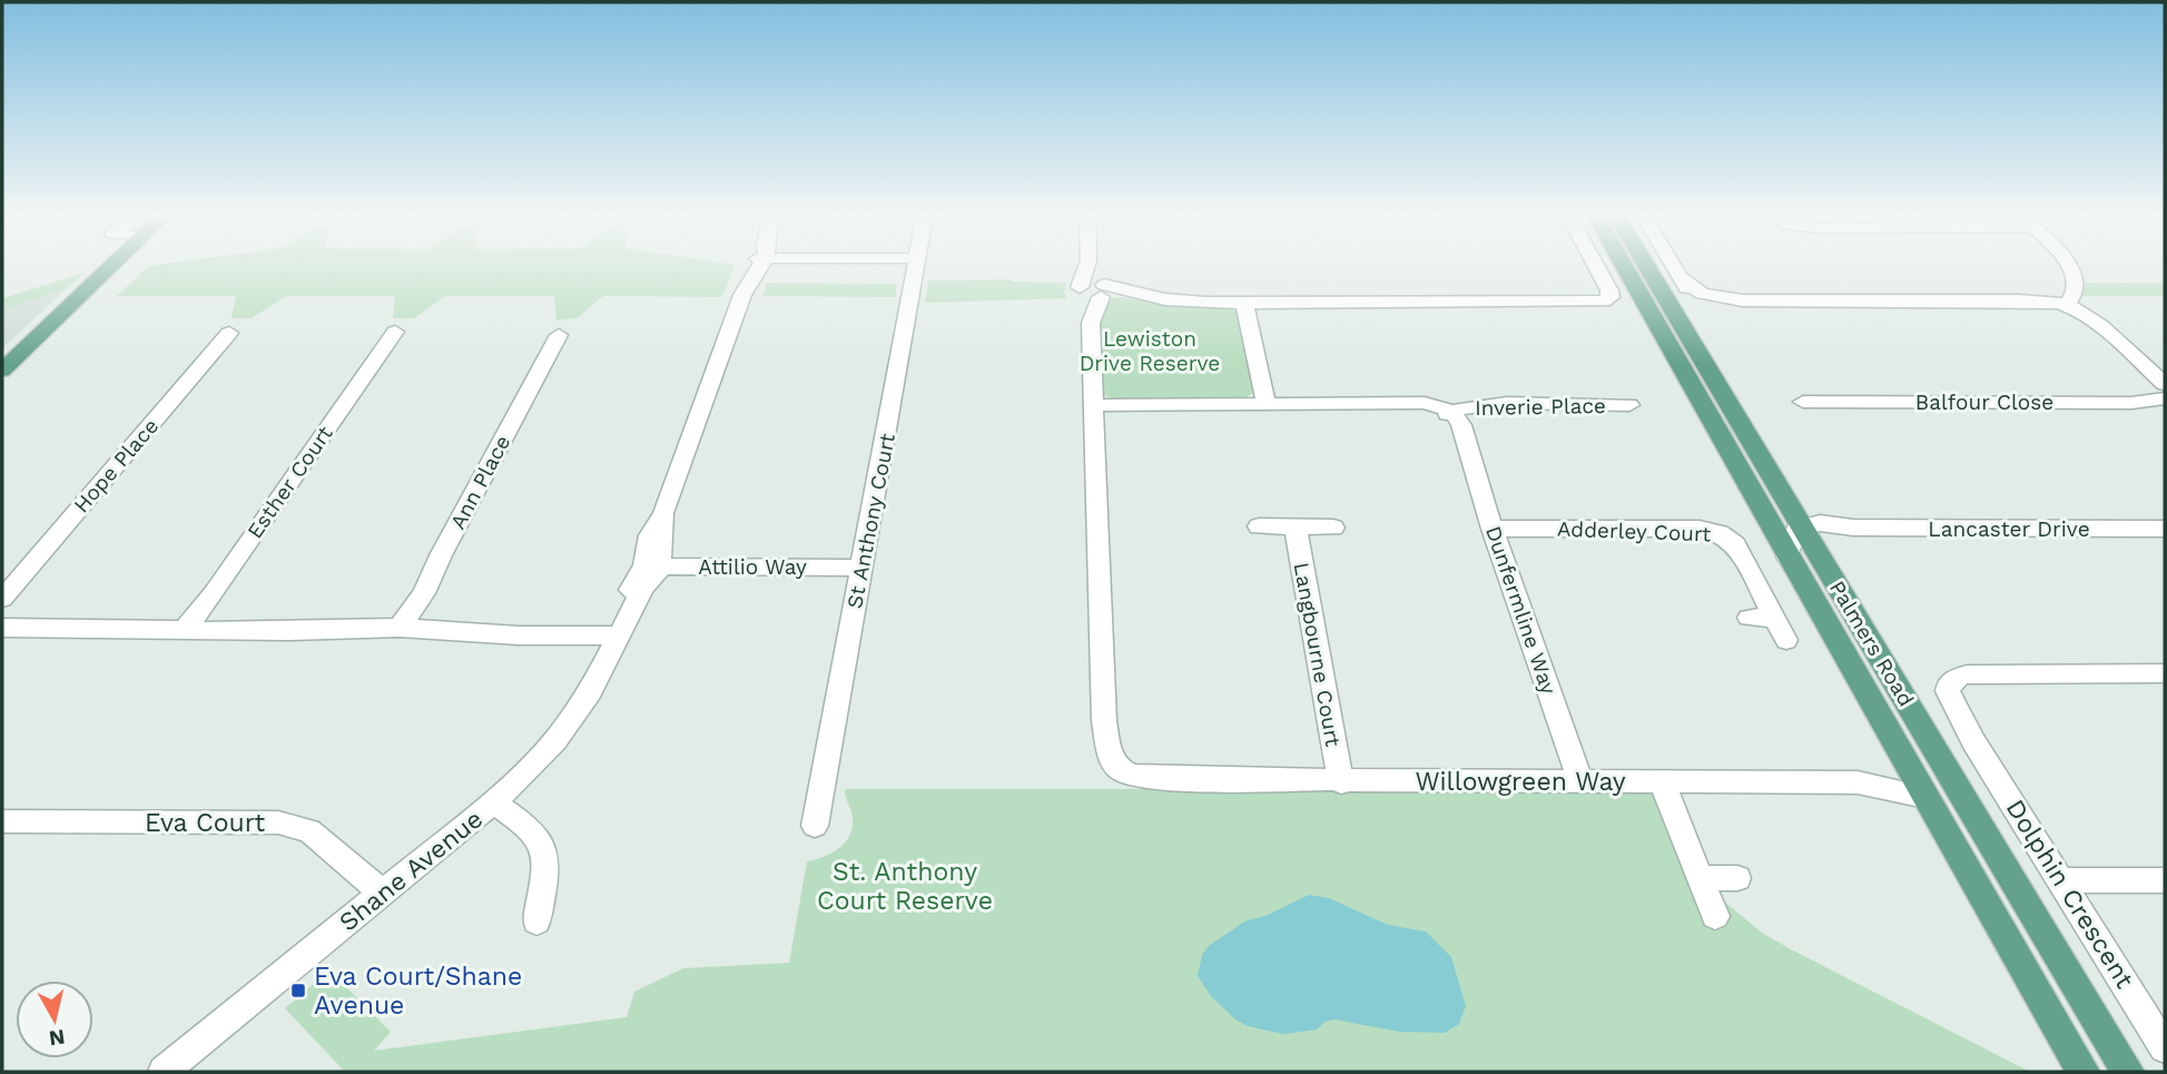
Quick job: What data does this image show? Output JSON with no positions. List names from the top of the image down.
{
  "streets": {
    "main road": ["Palmers Road"],
    "street": [
      "Balfour Close",
      "Inverie Place",
      "Hope Place",
      "Esther Court",
      "Ann Place",
      "St Anthony Court",
      "Lancaster Drive",
      "Adderley Court",
      "Attilio Way",
      "Dunfermline Way",
      "Langbourne Court",
      "Willowgreen Way",
      "Eva Court",
      "Shane Avenue",
      "Dolphin Crescent"
    ]
  },
  "crossings": [
    ["Inverie Place", "Dunfermline Way"],
    ["St Anthony Court", "Attilio Way"],
    ["Lancaster Drive", "Palmers Road"],
    ["Adderley Court", "Dunfermline Way"],
    ["Attilio Way", "Shane Avenue"],
    ["Dunfermline Way", "Willowgreen Way"],
    ["Palmers Road", "Willowgreen Way"],
    ["Langbourne Court", "Willowgreen Way"],
    ["Eva Court", "Shane Avenue"]
  ],
  "parks": ["Lewiston Drive Reserve", "St. Anthony Court Reserve"],
  "places": {
    "transit": ["Eva Court/Shane Avenue"]
  },
  "north": "bottom"
}
